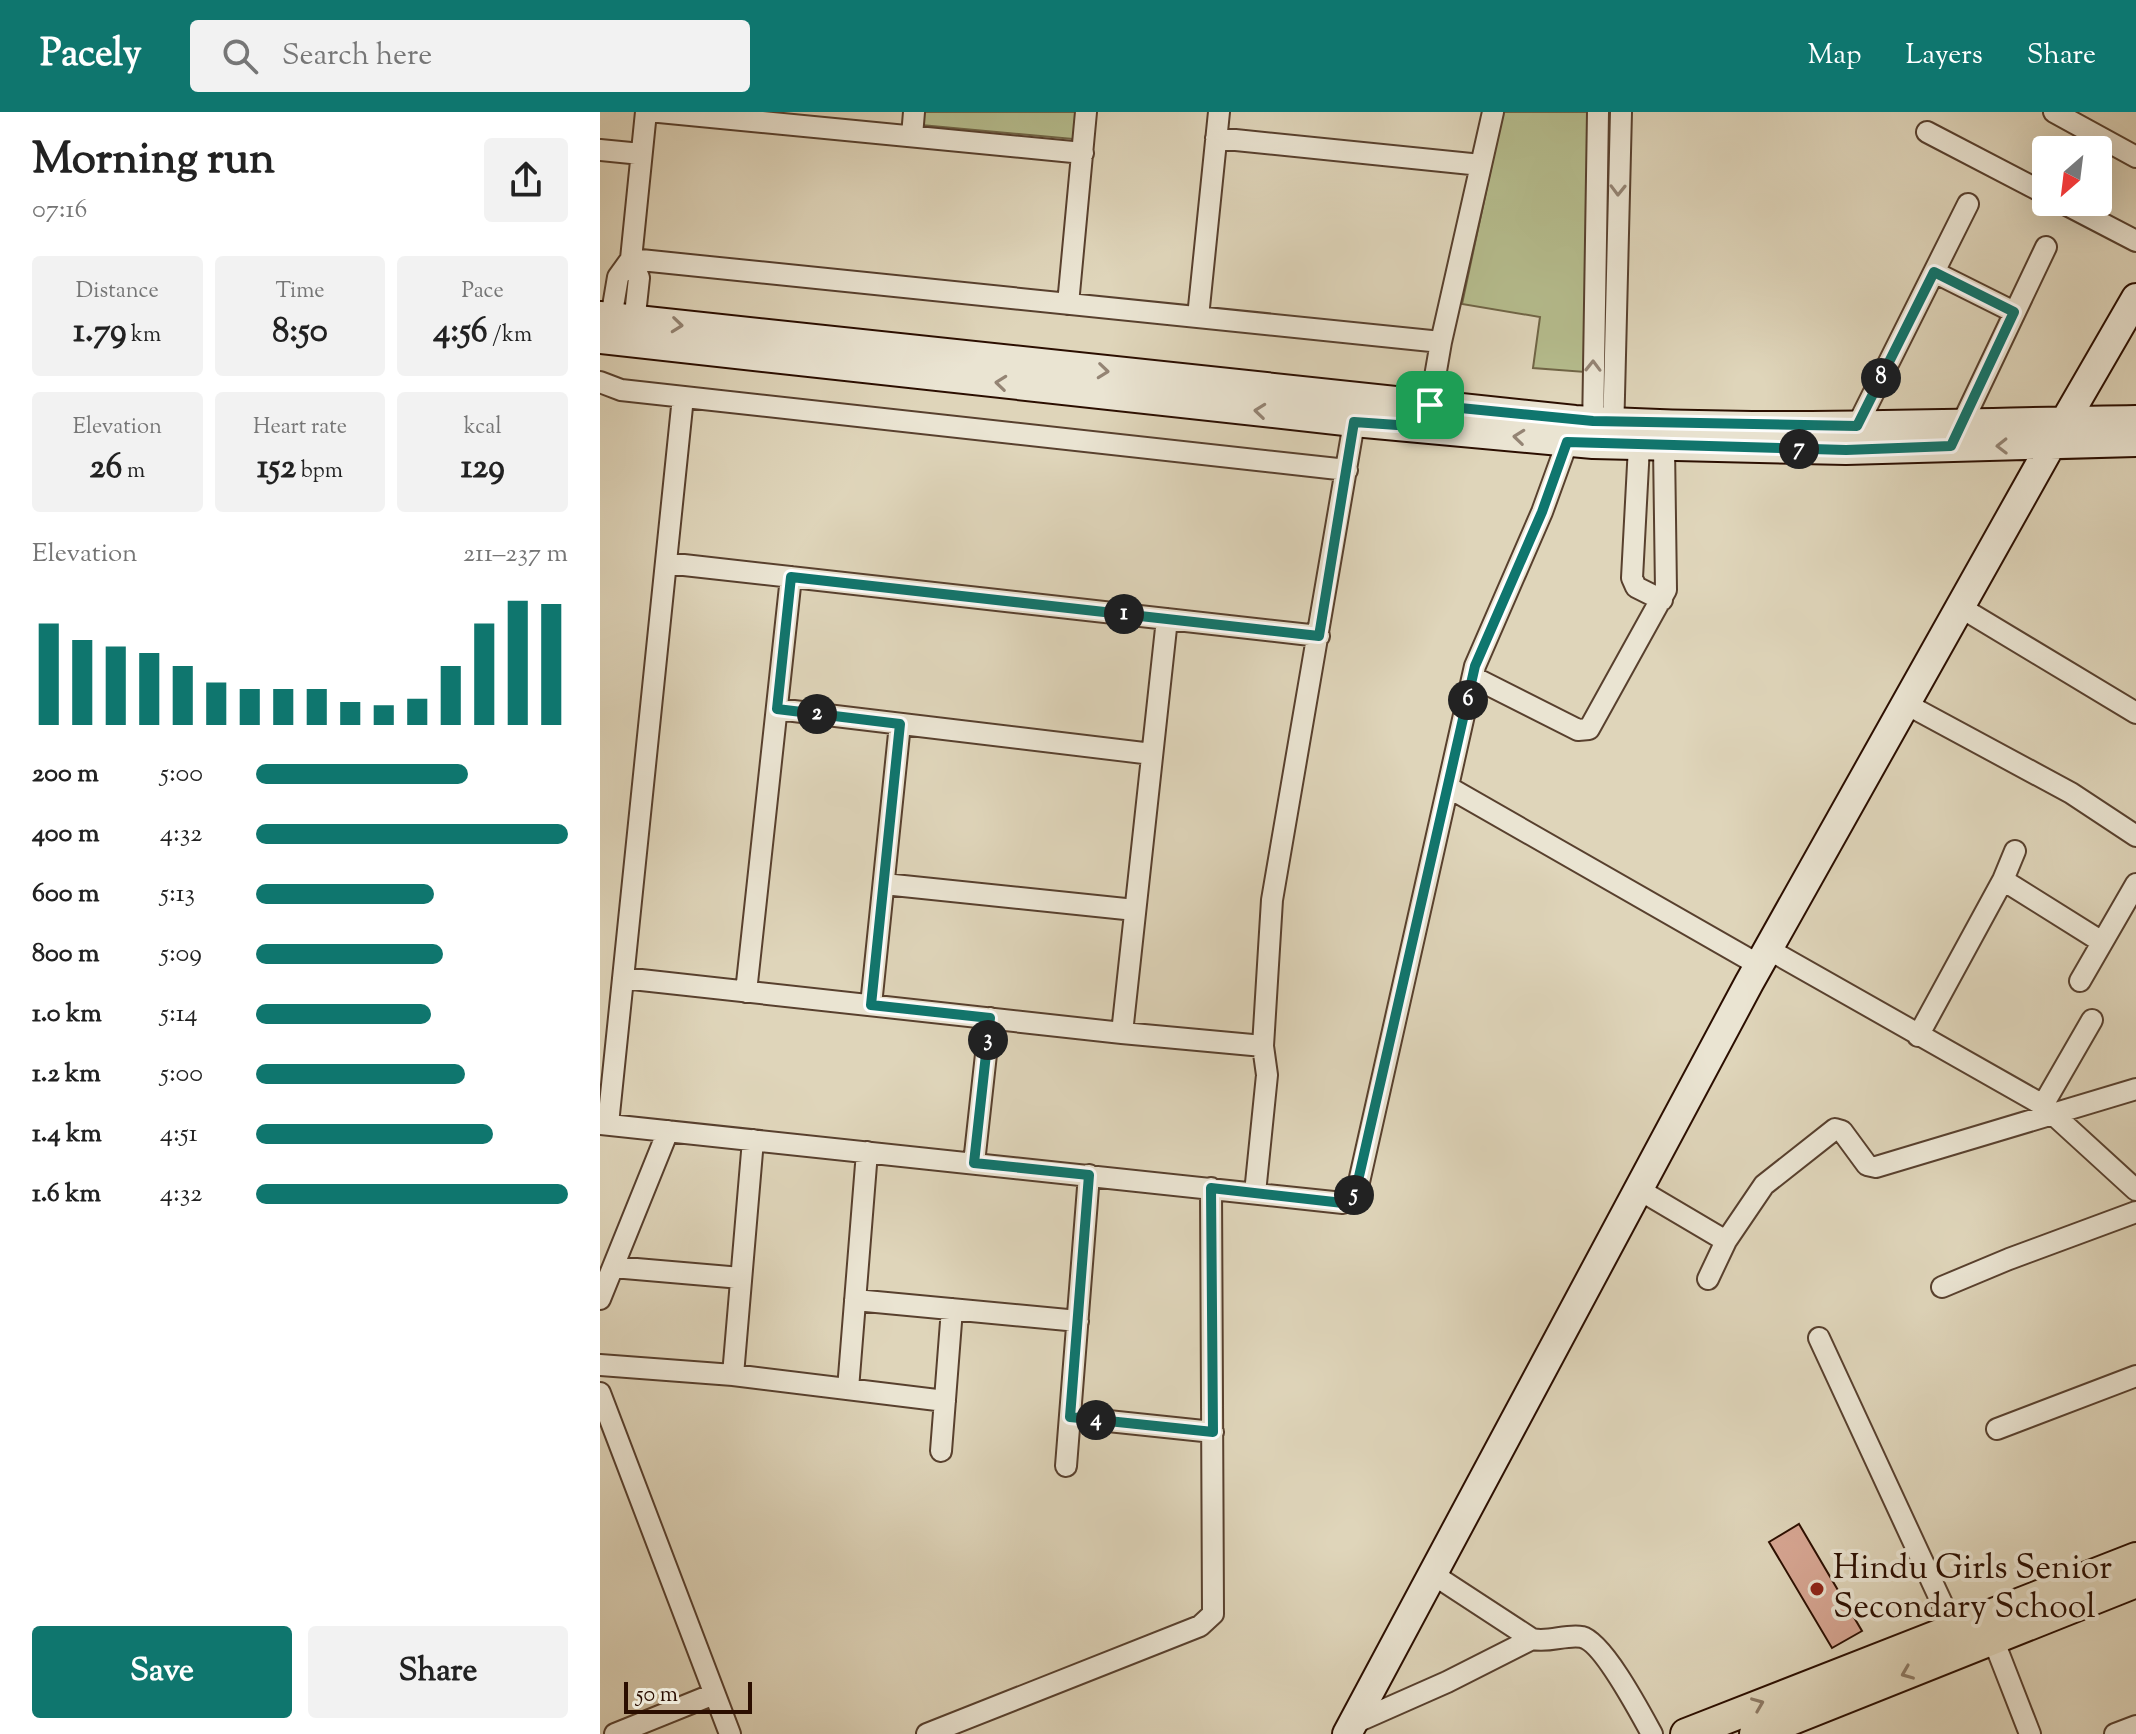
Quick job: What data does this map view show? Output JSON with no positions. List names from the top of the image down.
{
  "places": ["Hindu Girls Senior Secondary School"],
  "scale_bar": "50 m",
  "north": "bottom left",
  "page": {
    "header": "Pacely",
    "search": "Search here",
    "nav": ["Map", "Layers", "Share"],
    "heading": ["Morning run", "07:16"],
    "stats": [
      ["Distance", "1.79 km"],
      ["Time", "8:50"],
      ["Pace", "4:56 /km"],
      ["Elevation", "26 m"],
      ["Heart rate", "152 bpm"],
      ["kcal", "129"]
    ],
    "pins": [
      "8",
      "7",
      "1",
      "6",
      "2",
      "3",
      "5",
      "4"
    ],
    "chart": ["Elevation", "211–237 m"],
    "list": [
      {
        "name": "200 m",
        "note": "5:00"
      },
      {
        "name": "400 m",
        "note": "4:32"
      },
      {
        "name": "600 m",
        "note": "5:13"
      },
      {
        "name": "800 m",
        "note": "5:09"
      },
      {
        "name": "1.0 km",
        "note": "5:14"
      },
      {
        "name": "1.2 km",
        "note": "5:00"
      },
      {
        "name": "1.4 km",
        "note": "4:51"
      },
      {
        "name": "1.6 km",
        "note": "4:32"
      }
    ],
    "buttons": ["Save", "Share"],
    "scale": "50 m"
  }
}
